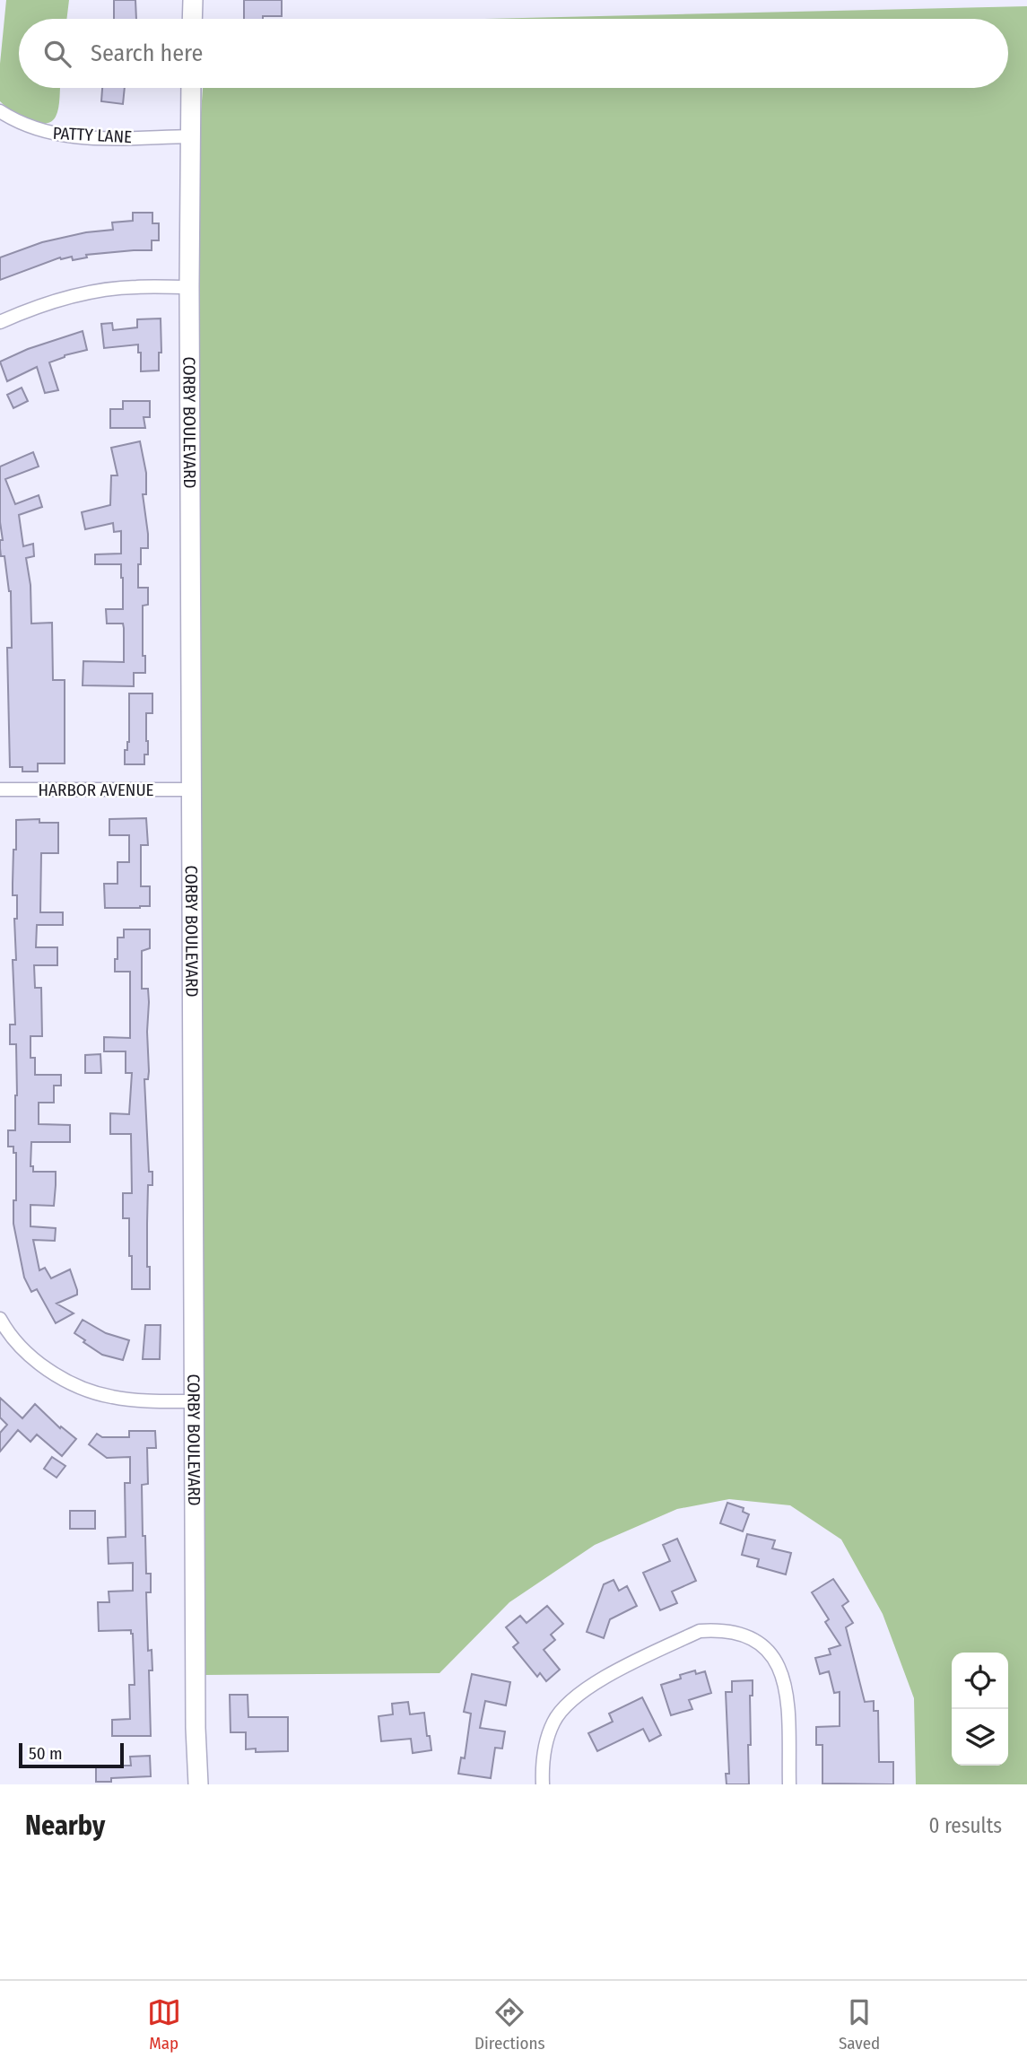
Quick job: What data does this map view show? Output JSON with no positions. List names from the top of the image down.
{
  "streets": {
    "street": ["PATTY LANE", "CORBY BOULEVARD", "HARBOR AVENUE"]
  },
  "crossings": [
    ["PATTY LANE", "CORBY BOULEVARD"],
    ["CORBY BOULEVARD", "HARBOR AVENUE"]
  ],
  "scale_bar": "50 m",
  "page": {
    "search": "Search here",
    "scale": "50 m",
    "heading": ["Nearby", "0 results"],
    "nav": ["Map", "Directions", "Saved"]
  }
}
